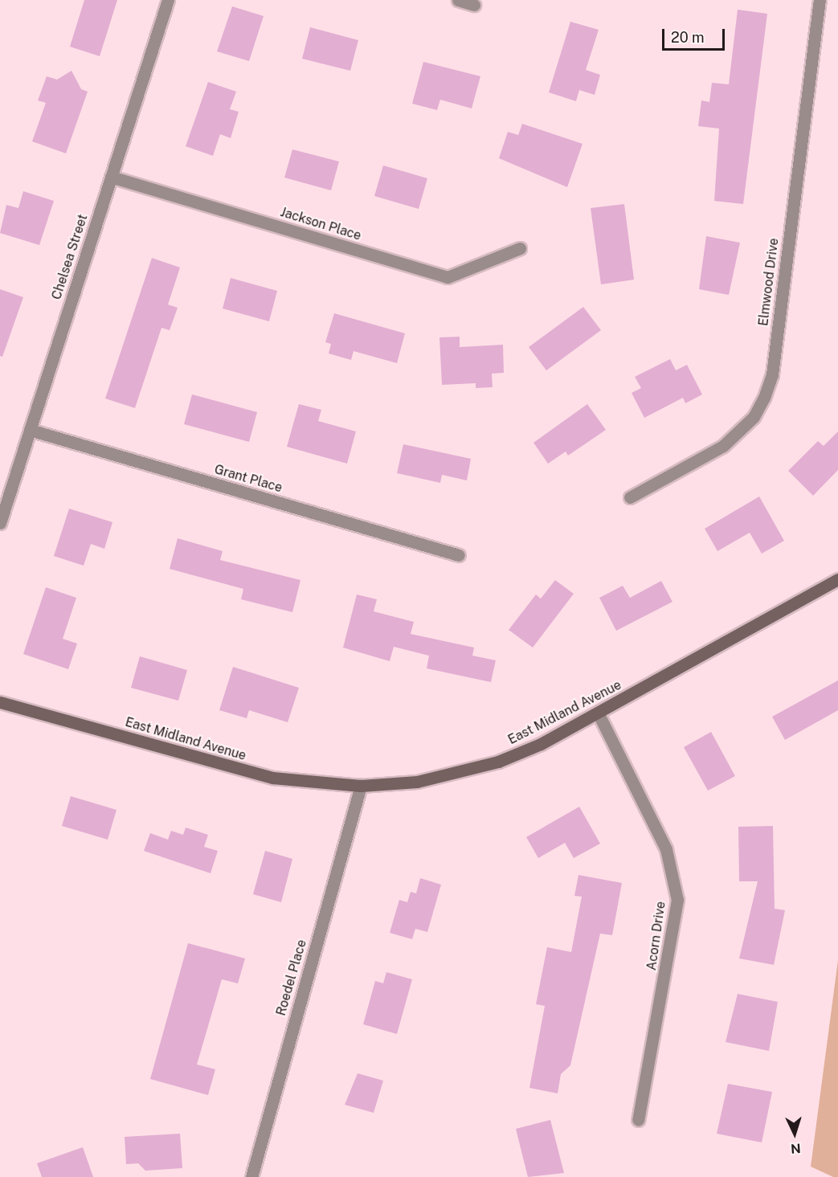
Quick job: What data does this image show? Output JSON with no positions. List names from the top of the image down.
{
  "streets": {
    "street": [
      "Jackson Place",
      "Chelsea Street",
      "Elmwood Drive",
      "Grant Place",
      "East Midland Avenue",
      "Acorn Drive",
      "Roedel Place"
    ]
  },
  "crossings": [
    ["Jackson Place", "Chelsea Street"],
    ["Chelsea Street", "Grant Place"],
    ["East Midland Avenue", "Acorn Drive"],
    ["East Midland Avenue", "Roedel Place"]
  ],
  "scale_bar": "20 m",
  "north": "bottom"
}
